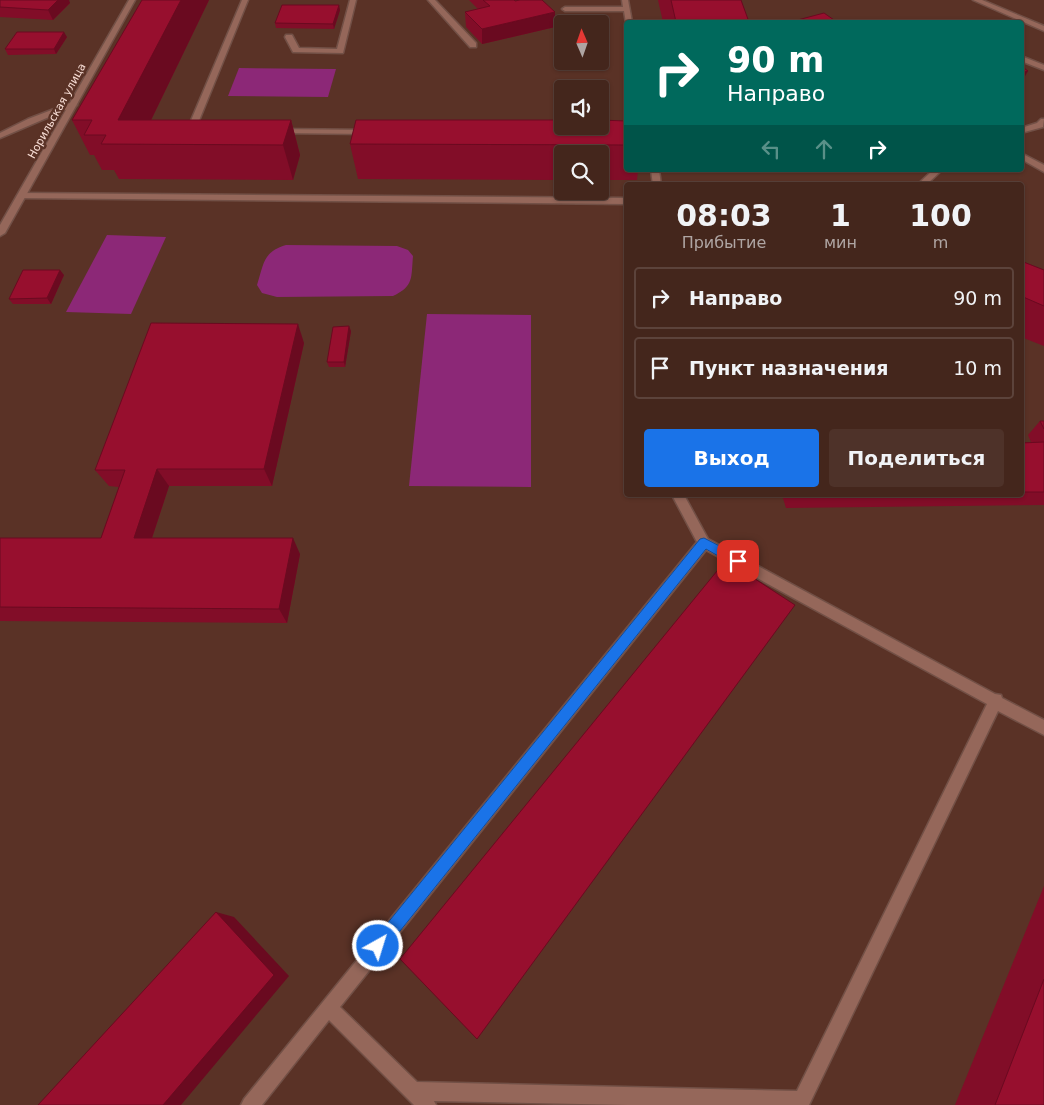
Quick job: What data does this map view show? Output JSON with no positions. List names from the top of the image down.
{
  "streets": {
    "street": ["Норильская улица"]
  },
  "north": "top",
  "page": {
    "turn": ["90 m", "Направо"],
    "eta": [
      "08:03",
      "Прибытие",
      "1",
      "мин",
      "100",
      "m"
    ],
    "list": [
      {
        "name": "Направо",
        "value": "90 m"
      },
      {
        "name": "Пункт назначения",
        "value": "10 m"
      }
    ],
    "buttons": ["Выход", "Поделиться"]
  }
}
